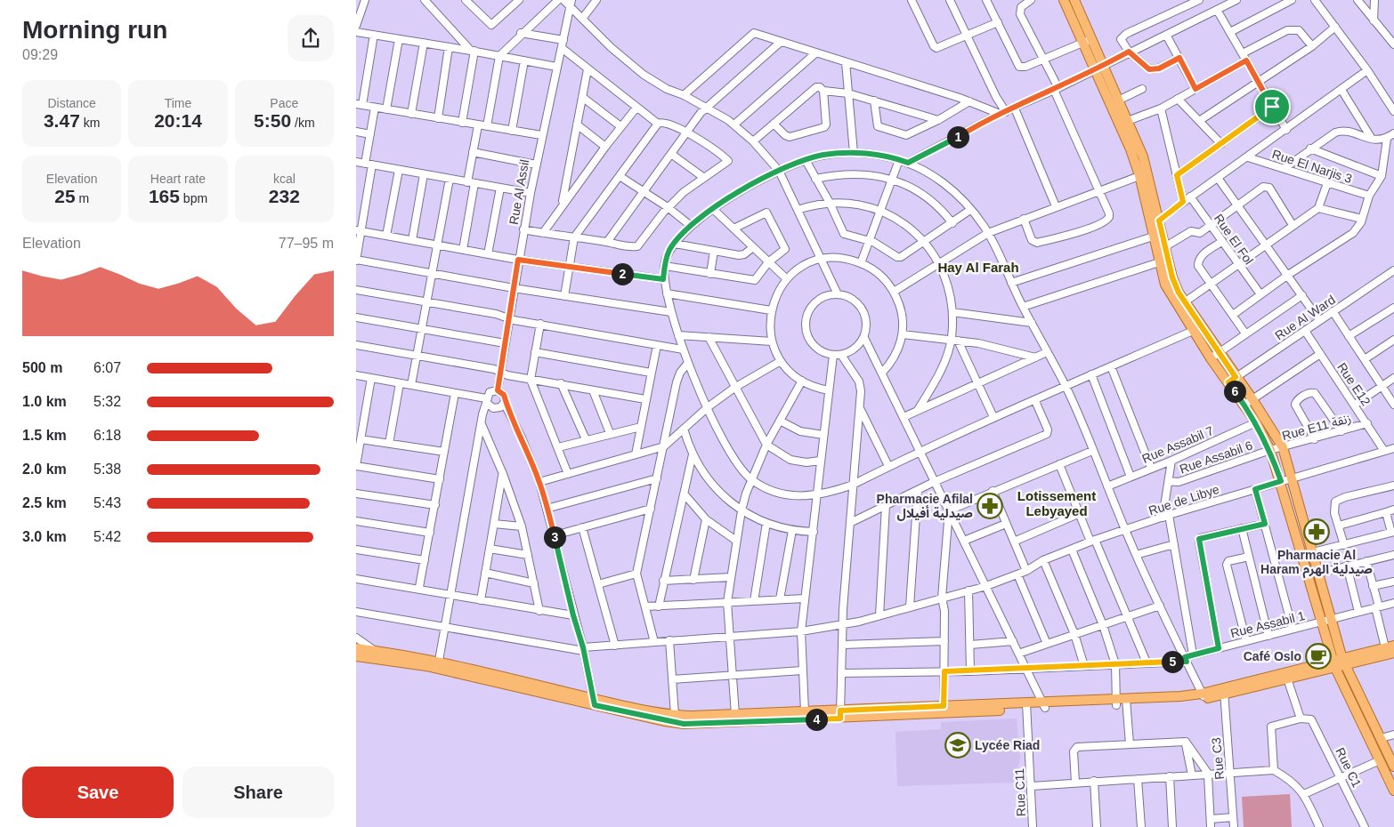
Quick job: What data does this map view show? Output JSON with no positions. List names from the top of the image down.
{
  "streets": {
    "street": [
      "Rue El Narjis 3",
      "Rue Al Assil",
      "Rue El Fol",
      "Rue Al Ward",
      "Rue E12",
      "Rue E11 زنقة",
      "Rue Assabil 7",
      "Rue Assabil 6",
      "Rue de Libye",
      "Rue Assabil 1",
      "Rue C3",
      "Rue C1",
      "Rue C11"
    ]
  },
  "crossings": [
    ["Rue Al Ward", "Rue E12"],
    ["Rue E12", "Rue E11 زنقة"],
    ["Rue E12", "Rue de Libye"],
    ["Rue E11 زنقة", "Rue Assabil 6"]
  ],
  "districts": ["Hay Al Farah", "Lotissement Lebyayed"],
  "places": {
    "pharmacy": ["Pharmacie Afilal صيدلية أفيلال", "Pharmacie Al Haram صيدلية الهرم"],
    "cafe": ["Café Oslo"],
    "school or university": ["Lycée Riad"]
  },
  "page": {
    "heading": ["Morning run", "09:29"],
    "stats": [
      ["Distance", "3.47 km"],
      ["Time", "20:14"],
      ["Pace", "5:50 /km"],
      ["Elevation", "25 m"],
      ["Heart rate", "165 bpm"],
      ["kcal", "232"]
    ],
    "pins": [
      "1",
      "2",
      "6",
      "3",
      "5",
      "4"
    ],
    "chart": ["Elevation", "77–95 m"],
    "list": [
      {
        "name": "500 m",
        "note": "6:07"
      },
      {
        "name": "1.0 km",
        "note": "5:32"
      },
      {
        "name": "1.5 km",
        "note": "6:18"
      },
      {
        "name": "2.0 km",
        "note": "5:38"
      },
      {
        "name": "2.5 km",
        "note": "5:43"
      },
      {
        "name": "3.0 km",
        "note": "5:42"
      }
    ],
    "buttons": ["Save", "Share"]
  }
}
